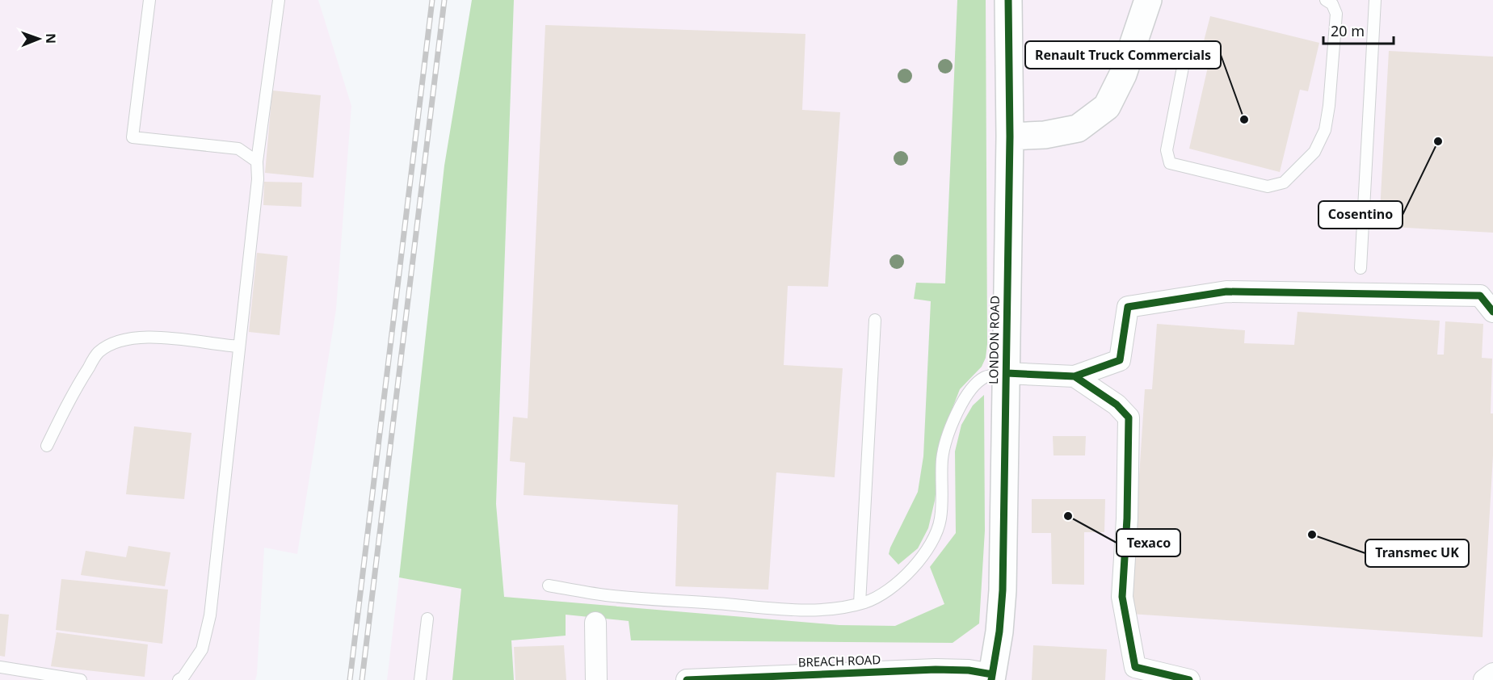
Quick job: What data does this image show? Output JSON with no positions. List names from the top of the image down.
{
  "streets": {
    "street": ["LONDON ROAD", "BREACH ROAD"]
  },
  "crossings": [
    ["LONDON ROAD", "BREACH ROAD"]
  ],
  "places": [
    "Renault Truck Commercials",
    "Cosentino",
    "Texaco",
    "Transmec UK"
  ],
  "scale_bar": "20 m",
  "north": "right"
}
